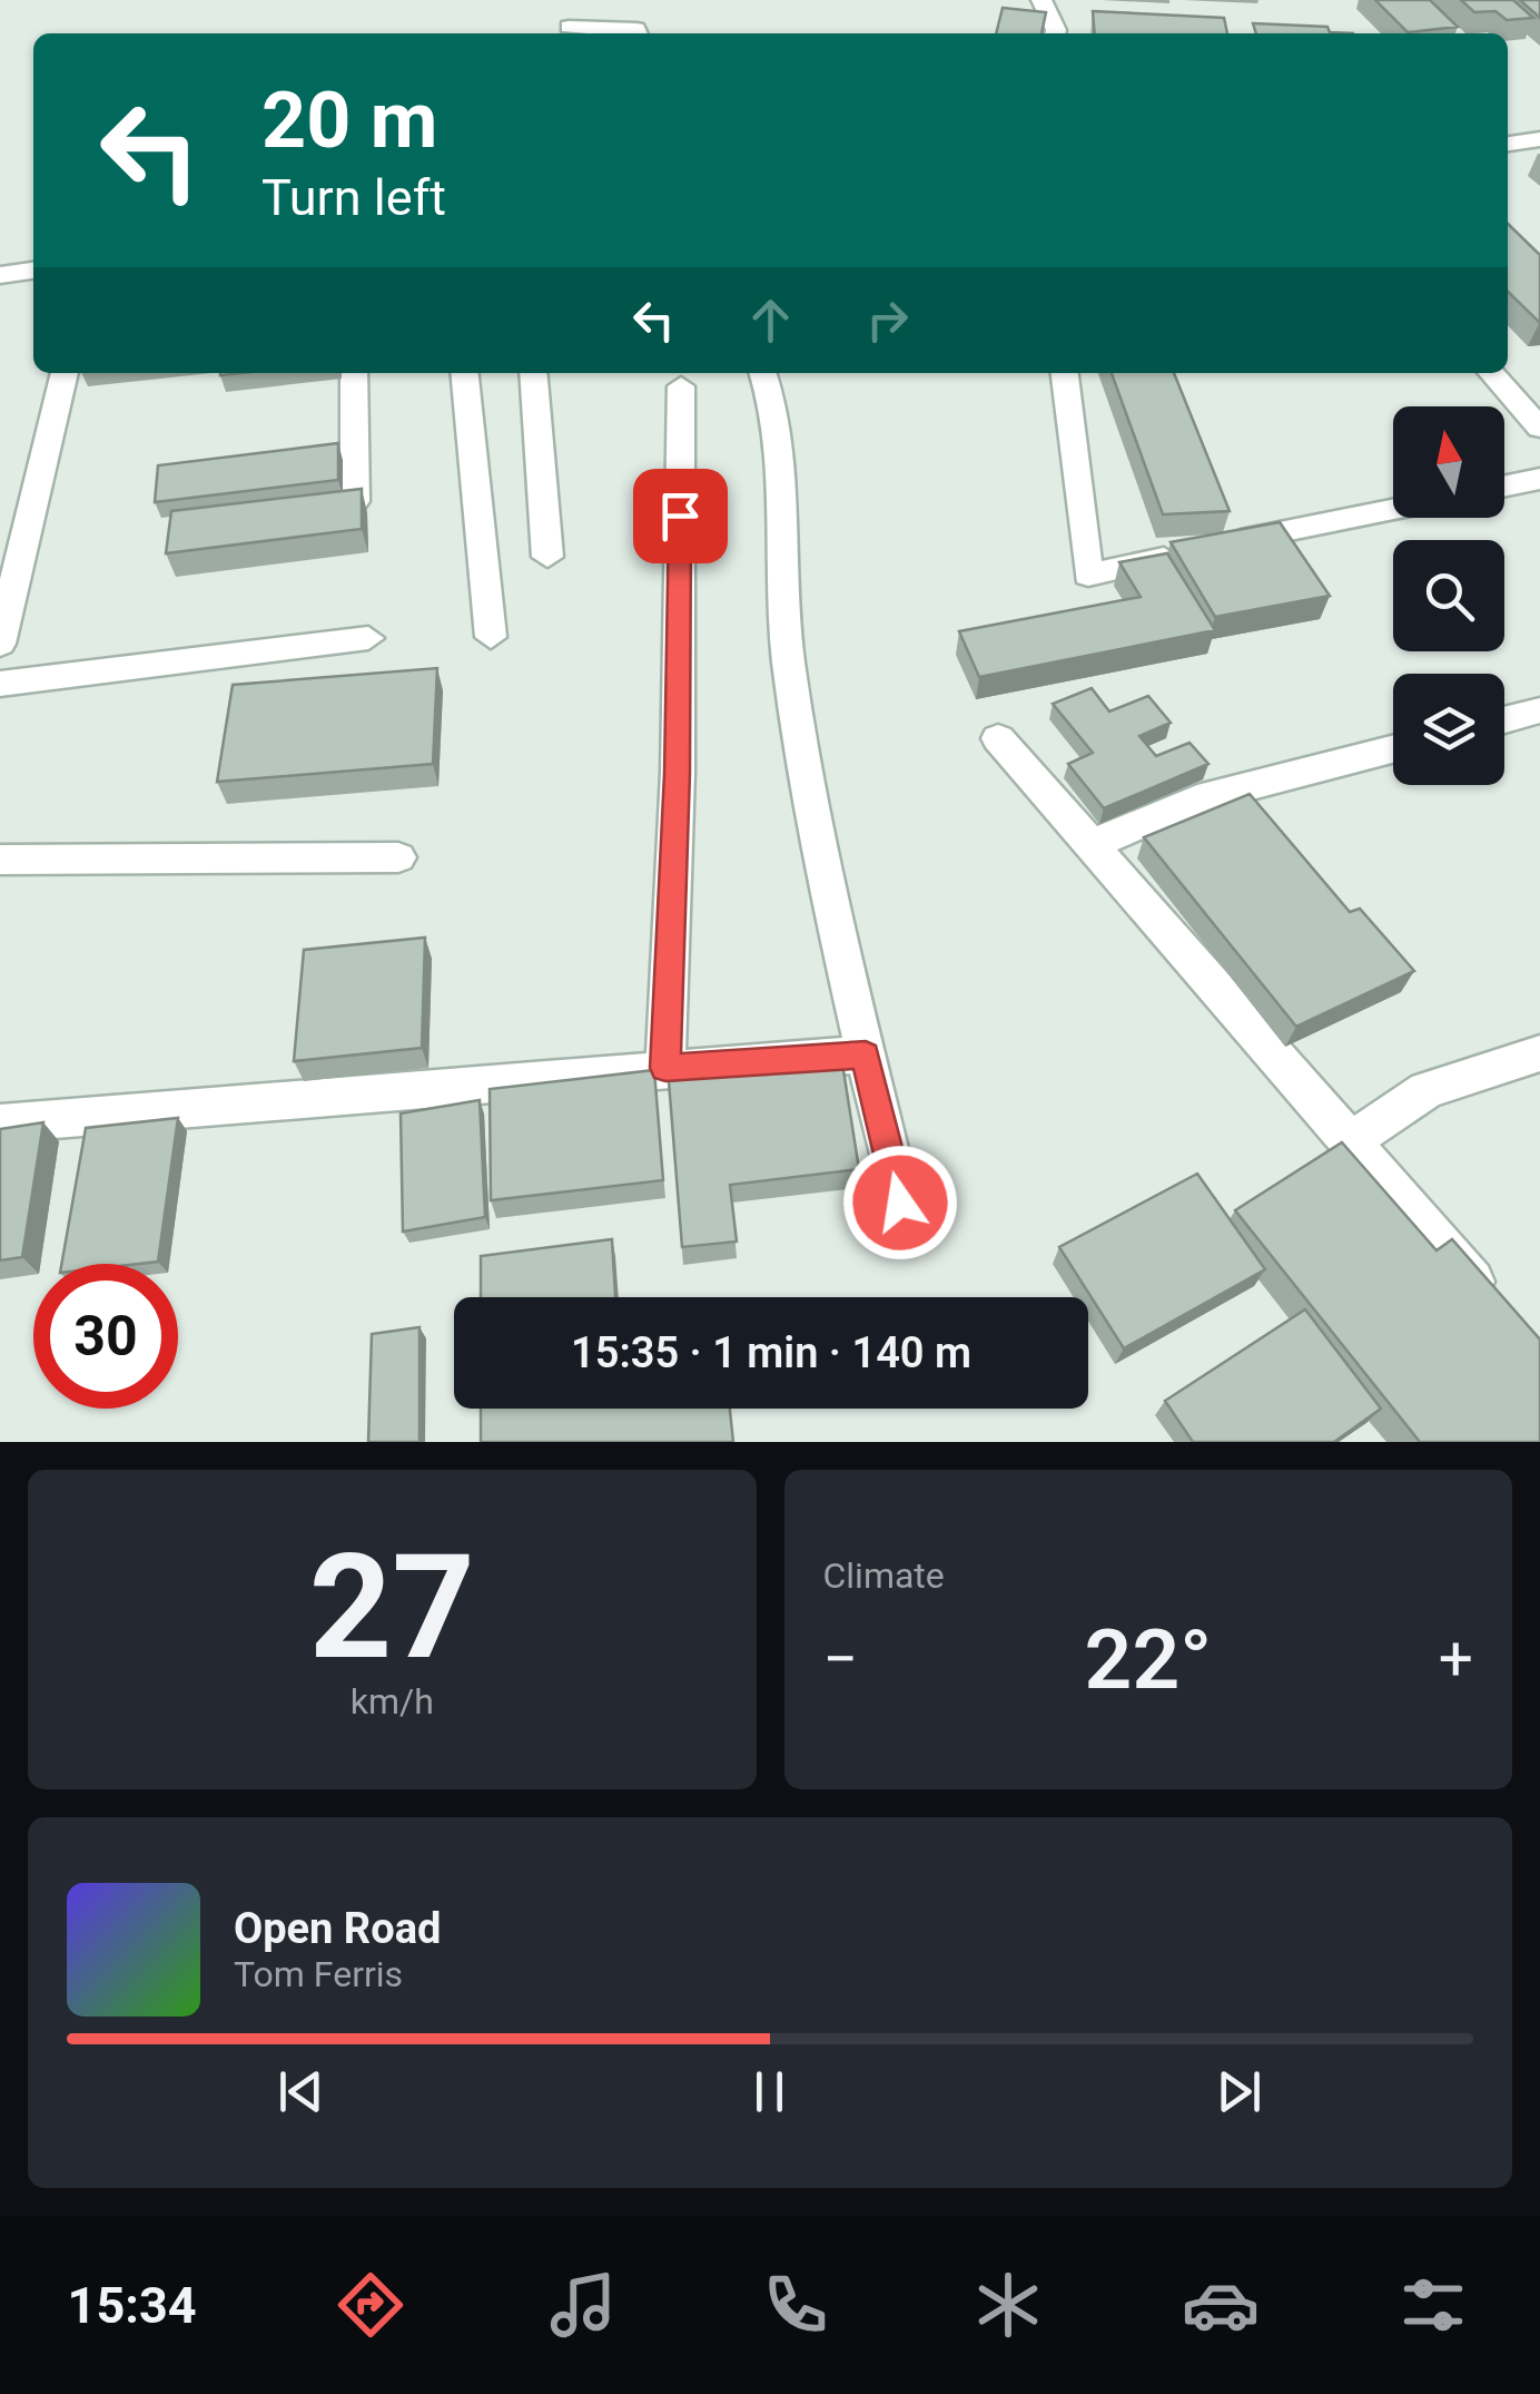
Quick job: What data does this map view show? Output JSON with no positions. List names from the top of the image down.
{
  "north": "top",
  "page": {
    "turn": ["20 m", "Turn left"],
    "limit": "30",
    "trip": "15:35 · 1 min · 140 m",
    "tile": [
      ["27", "km/h"],
      "Climate"
    ],
    "heat": ["−", "22°", "+"],
    "song": ["Open Road", "Tom Ferris"],
    "tabs": "15:34"
  }
}
